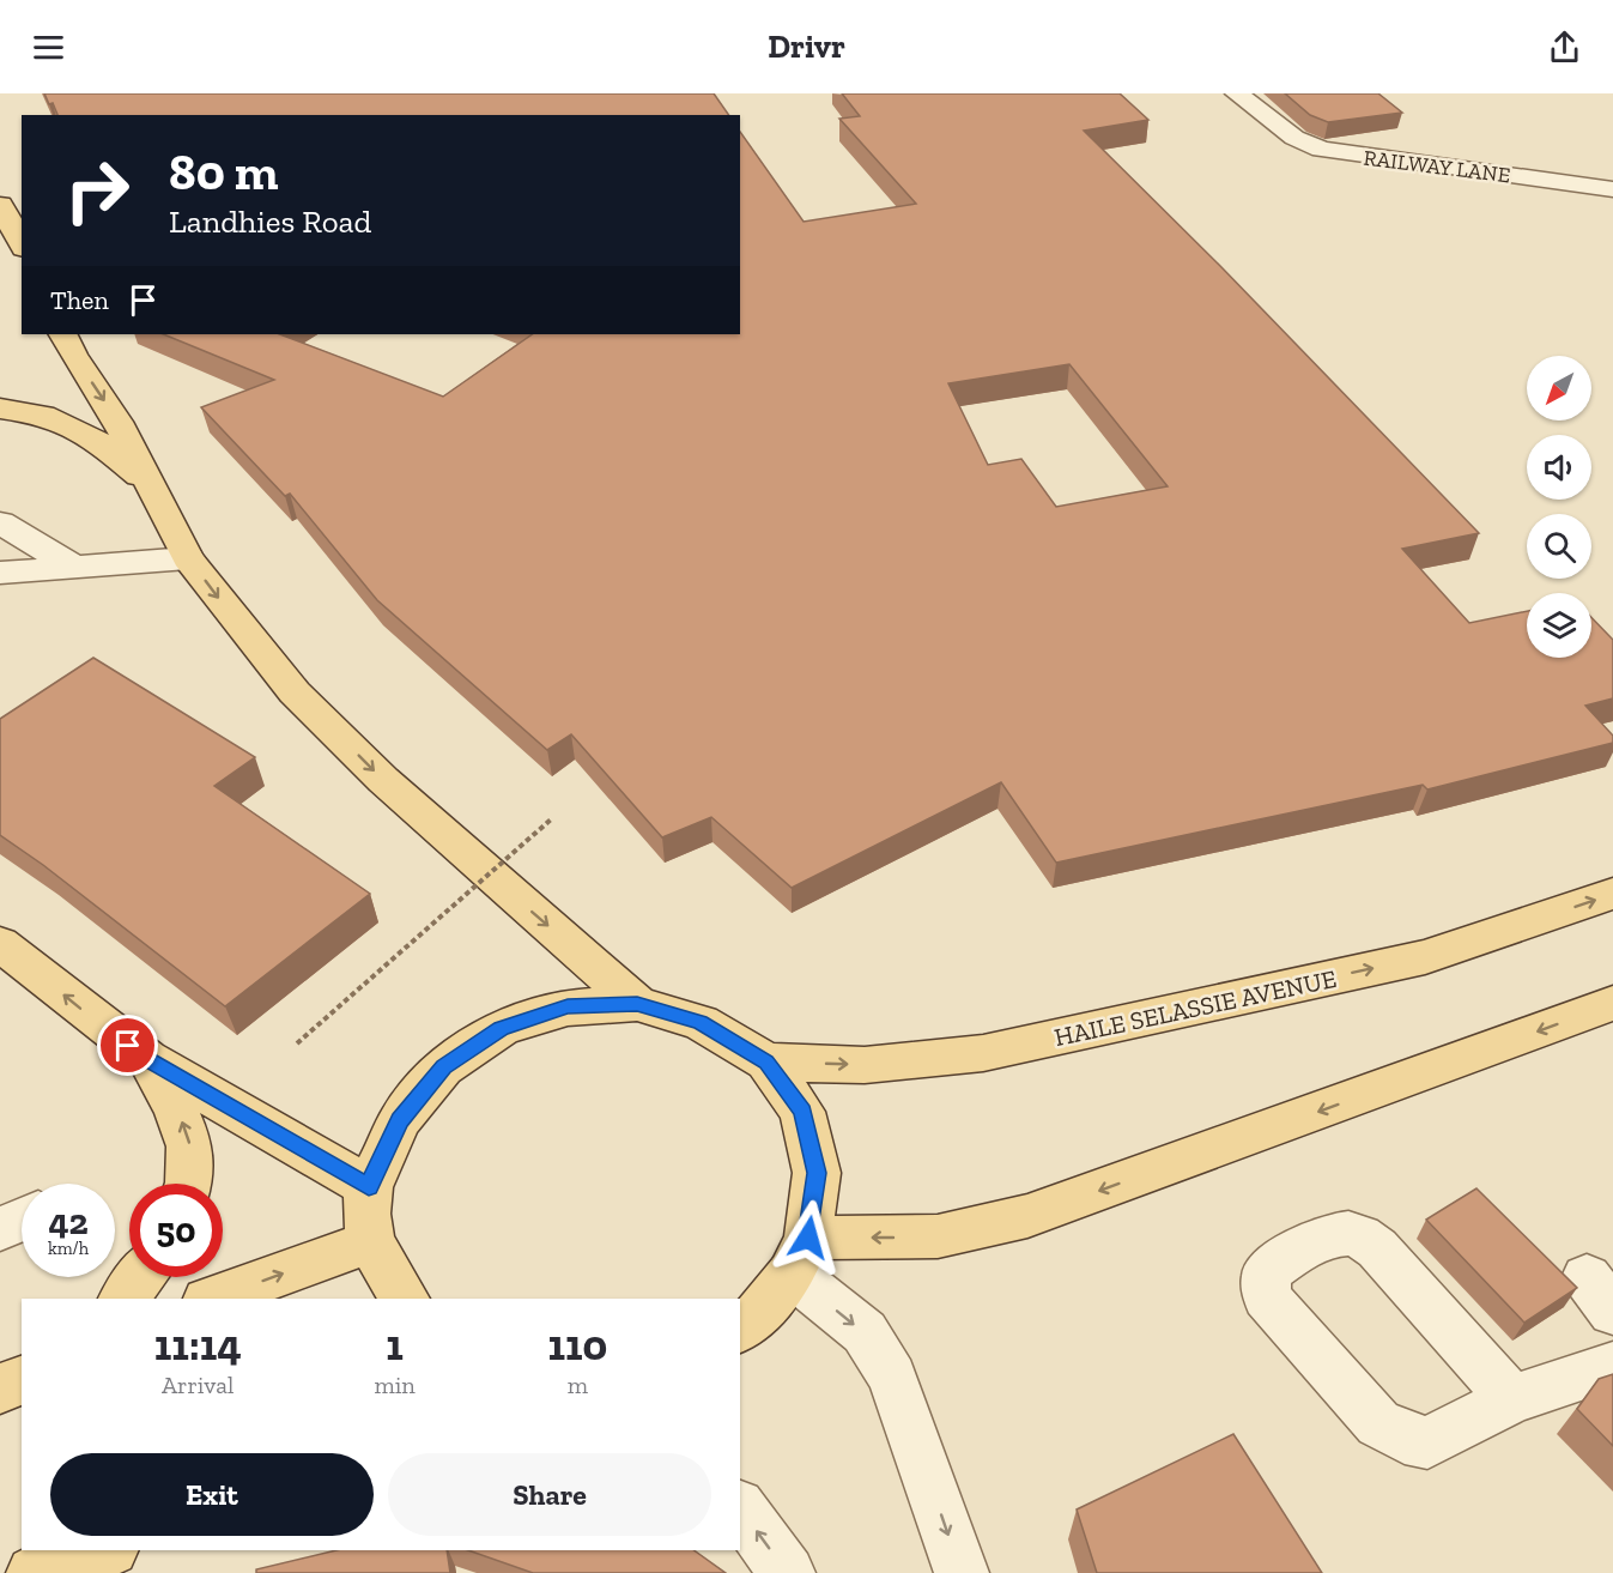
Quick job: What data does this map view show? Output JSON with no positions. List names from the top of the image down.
{
  "streets": {
    "main road": ["HAILE SELASSIE AVENUE"],
    "street": ["RAILWAY LANE"]
  },
  "north": "bottom left",
  "page": {
    "header": "Drivr",
    "turn": ["80 m", "Landhies Road"],
    "then": "Then",
    "speed": "42 km/h",
    "limit": "50",
    "eta": [
      "11:14",
      "Arrival",
      "1",
      "min",
      "110",
      "m"
    ],
    "buttons": ["Exit", "Share"]
  }
}
